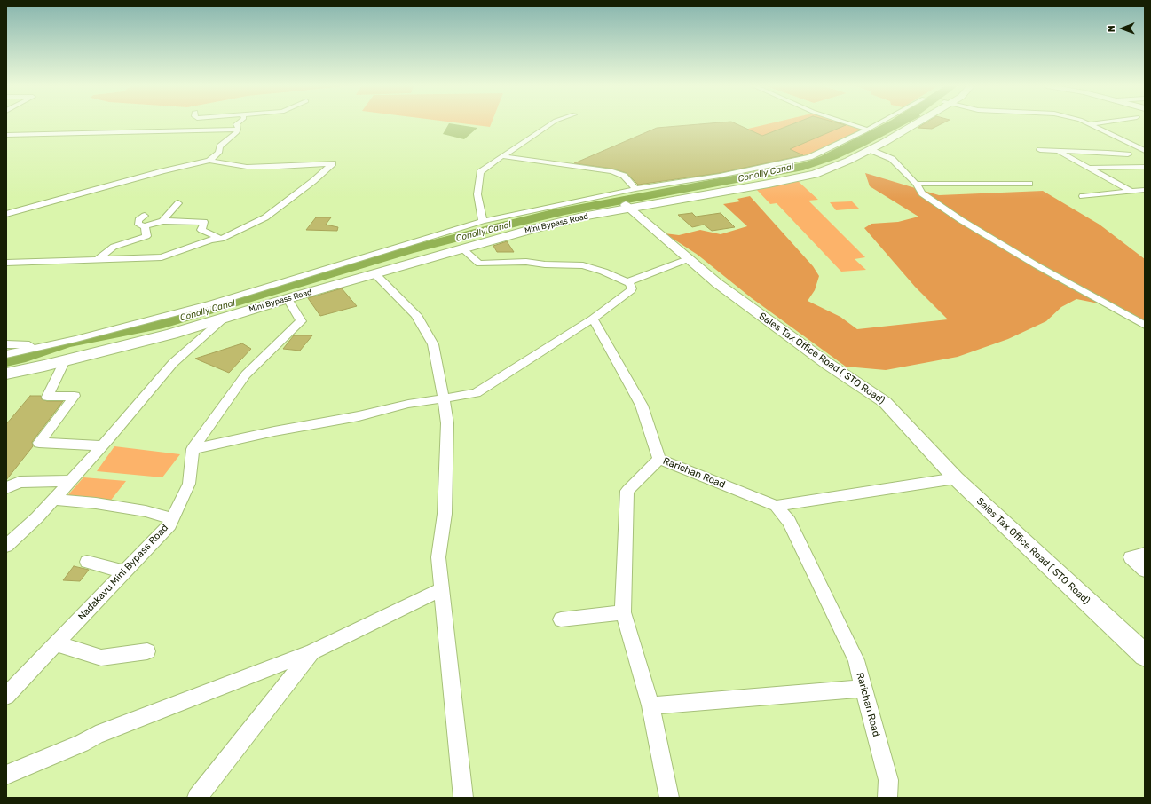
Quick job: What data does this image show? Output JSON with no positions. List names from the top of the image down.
{
  "streets": {
    "main road": ["Mini Bypass Road"],
    "street": ["Sales Tax Office Road ( STO Road)", "Rarichan Road", "Nadakavu Mini Bypass Road"]
  },
  "crossings": [
    ["Mini Bypass Road", "Sales Tax Office Road ( STO Road)"],
    ["Mini Bypass Road", "Nadakavu Mini Bypass Road"]
  ],
  "water": ["Conolly Canal"],
  "north": "left"
}
